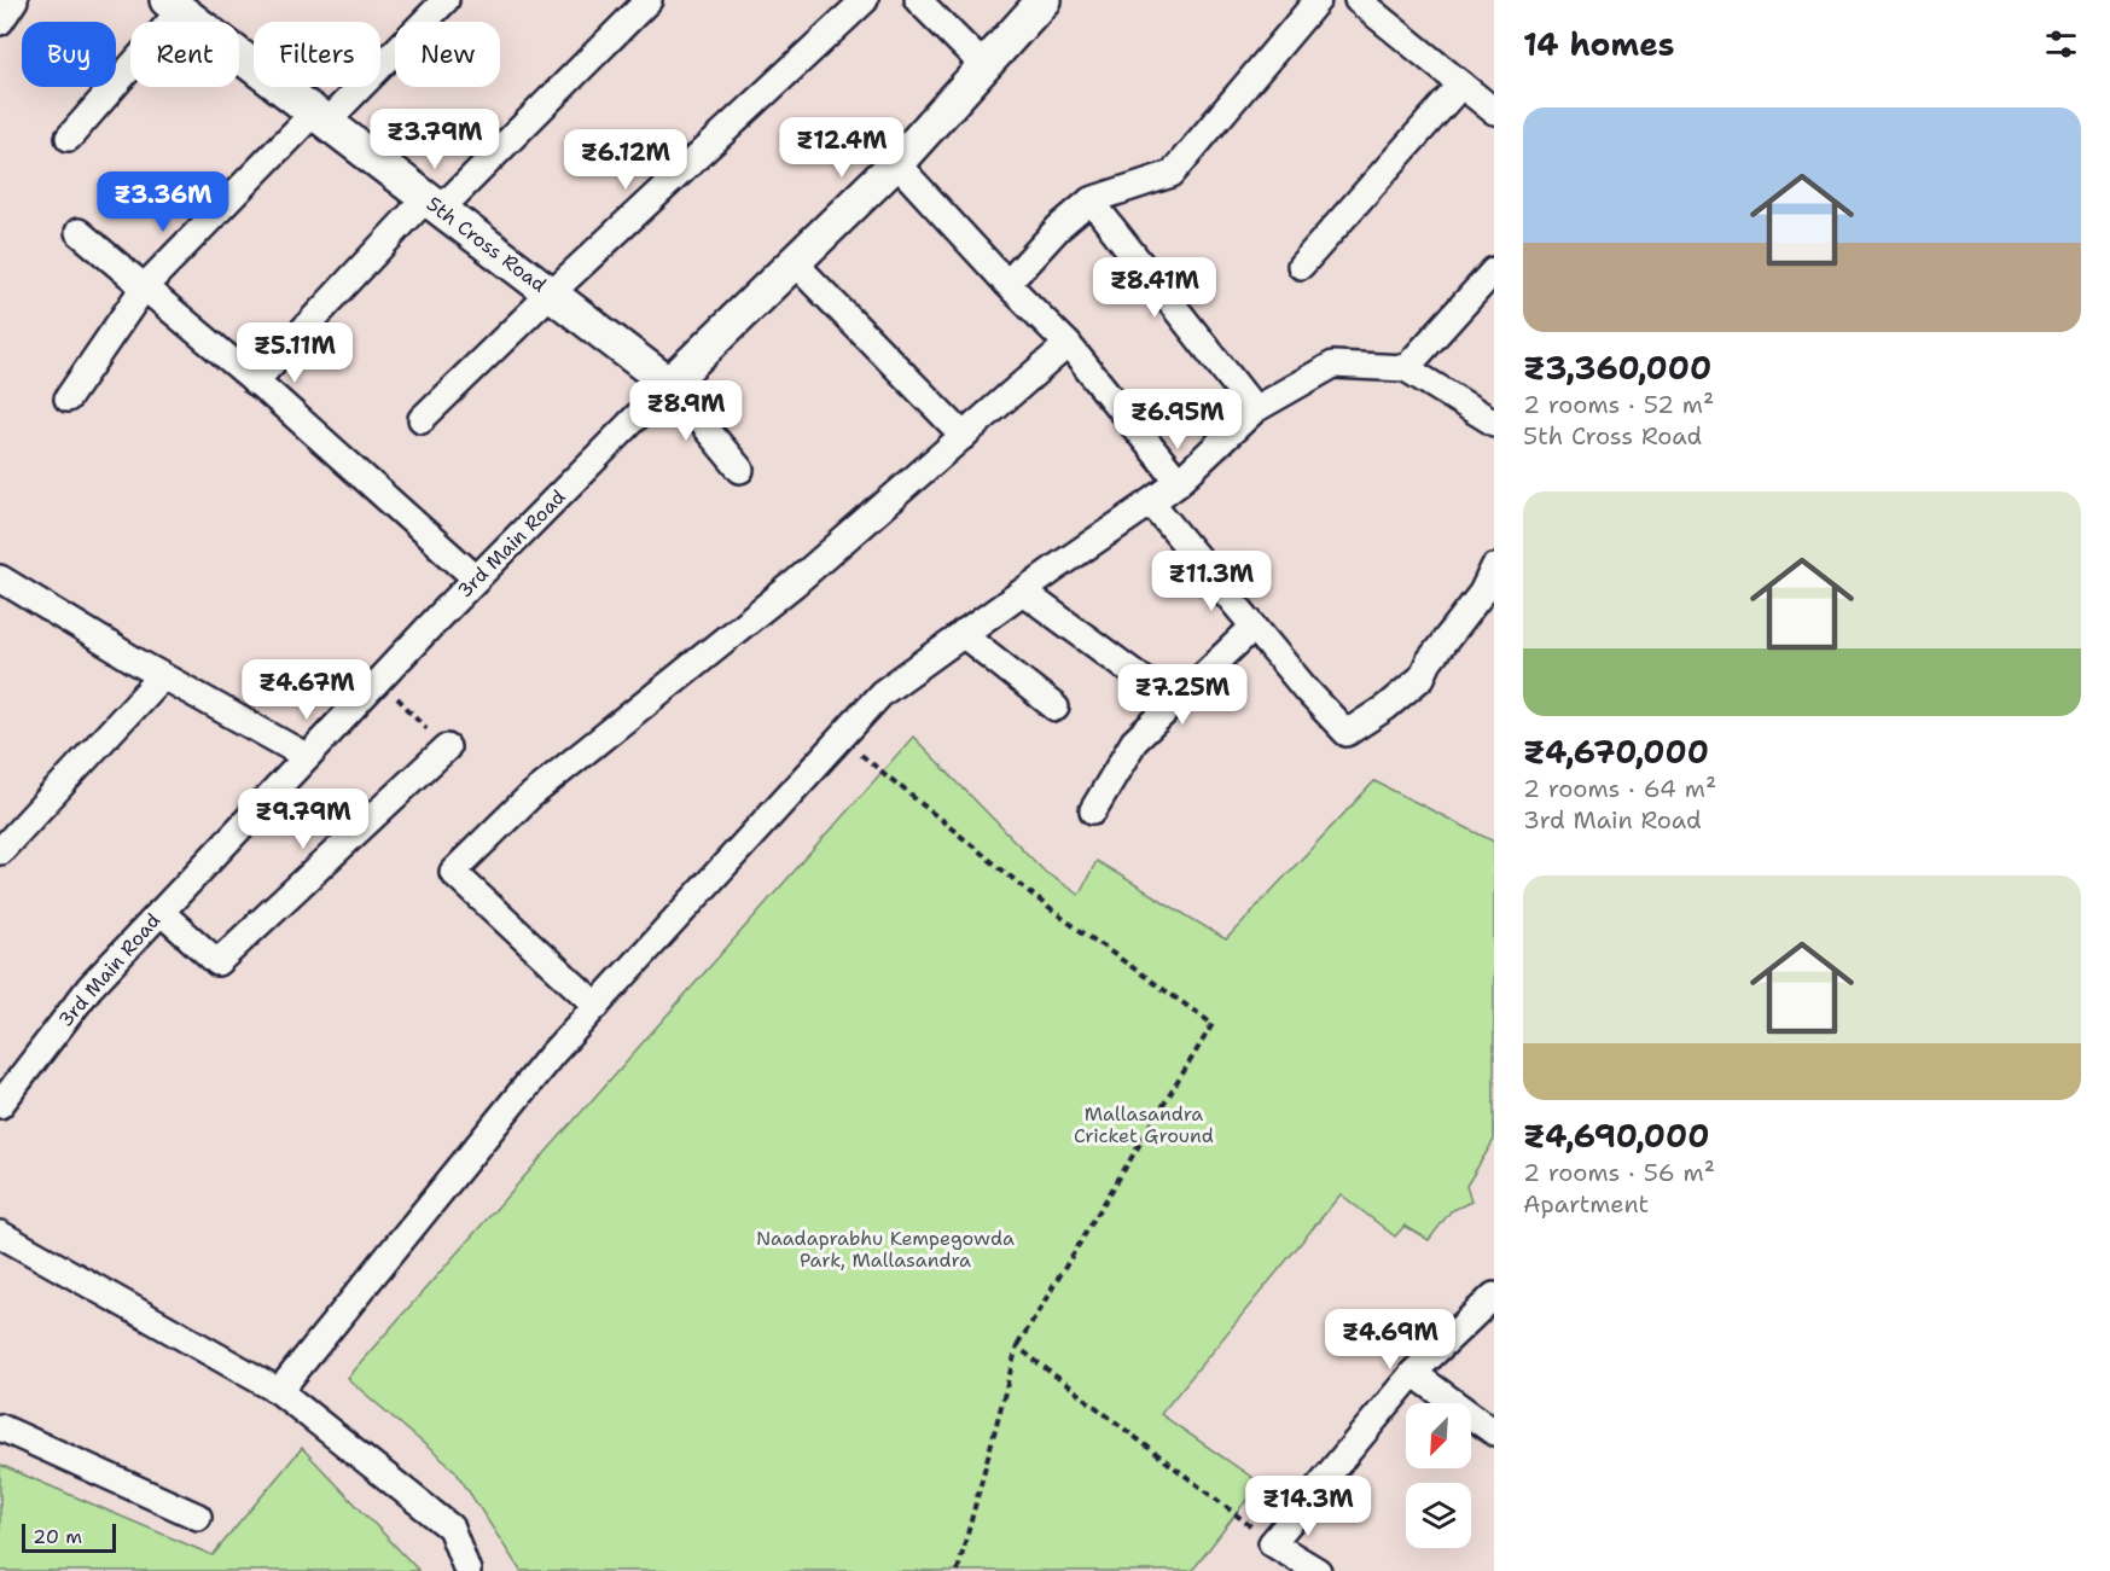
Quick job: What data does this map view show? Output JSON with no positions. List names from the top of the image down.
{
  "streets": {
    "street": ["5th Cross Road", "3rd Main Road"]
  },
  "crossings": [
    ["5th Cross Road", "3rd Main Road"]
  ],
  "parks": ["Mallasandra Cricket Ground", "Naadaprabhu Kempegowda Park, Mallasandra"],
  "scale_bar": "20 m",
  "north": "bottom left",
  "page": {
    "heading": "14 homes",
    "chip": [
      "Buy",
      "Rent",
      "Filters",
      "New"
    ],
    "list": [
      {
        "name": "₹3,360,000",
        "note": "2 rooms · 52 m² · 5th Cross Road"
      },
      {
        "name": "₹4,670,000",
        "note": "2 rooms · 64 m² · 3rd Main Road"
      },
      {
        "name": "₹4,690,000",
        "note": "2 rooms · 56 m² · Apartment"
      }
    ],
    "price": [
      "₹3.79M",
      "₹12.4M",
      "₹6.12M",
      "₹3.36M",
      "₹8.41M",
      "₹5.11M",
      "₹8.9M",
      "₹6.95M",
      "₹11.3M",
      "₹4.67M",
      "₹7.25M",
      "₹9.79M",
      "₹4.69M",
      "₹14.3M"
    ],
    "scale": "20 m"
  }
}
